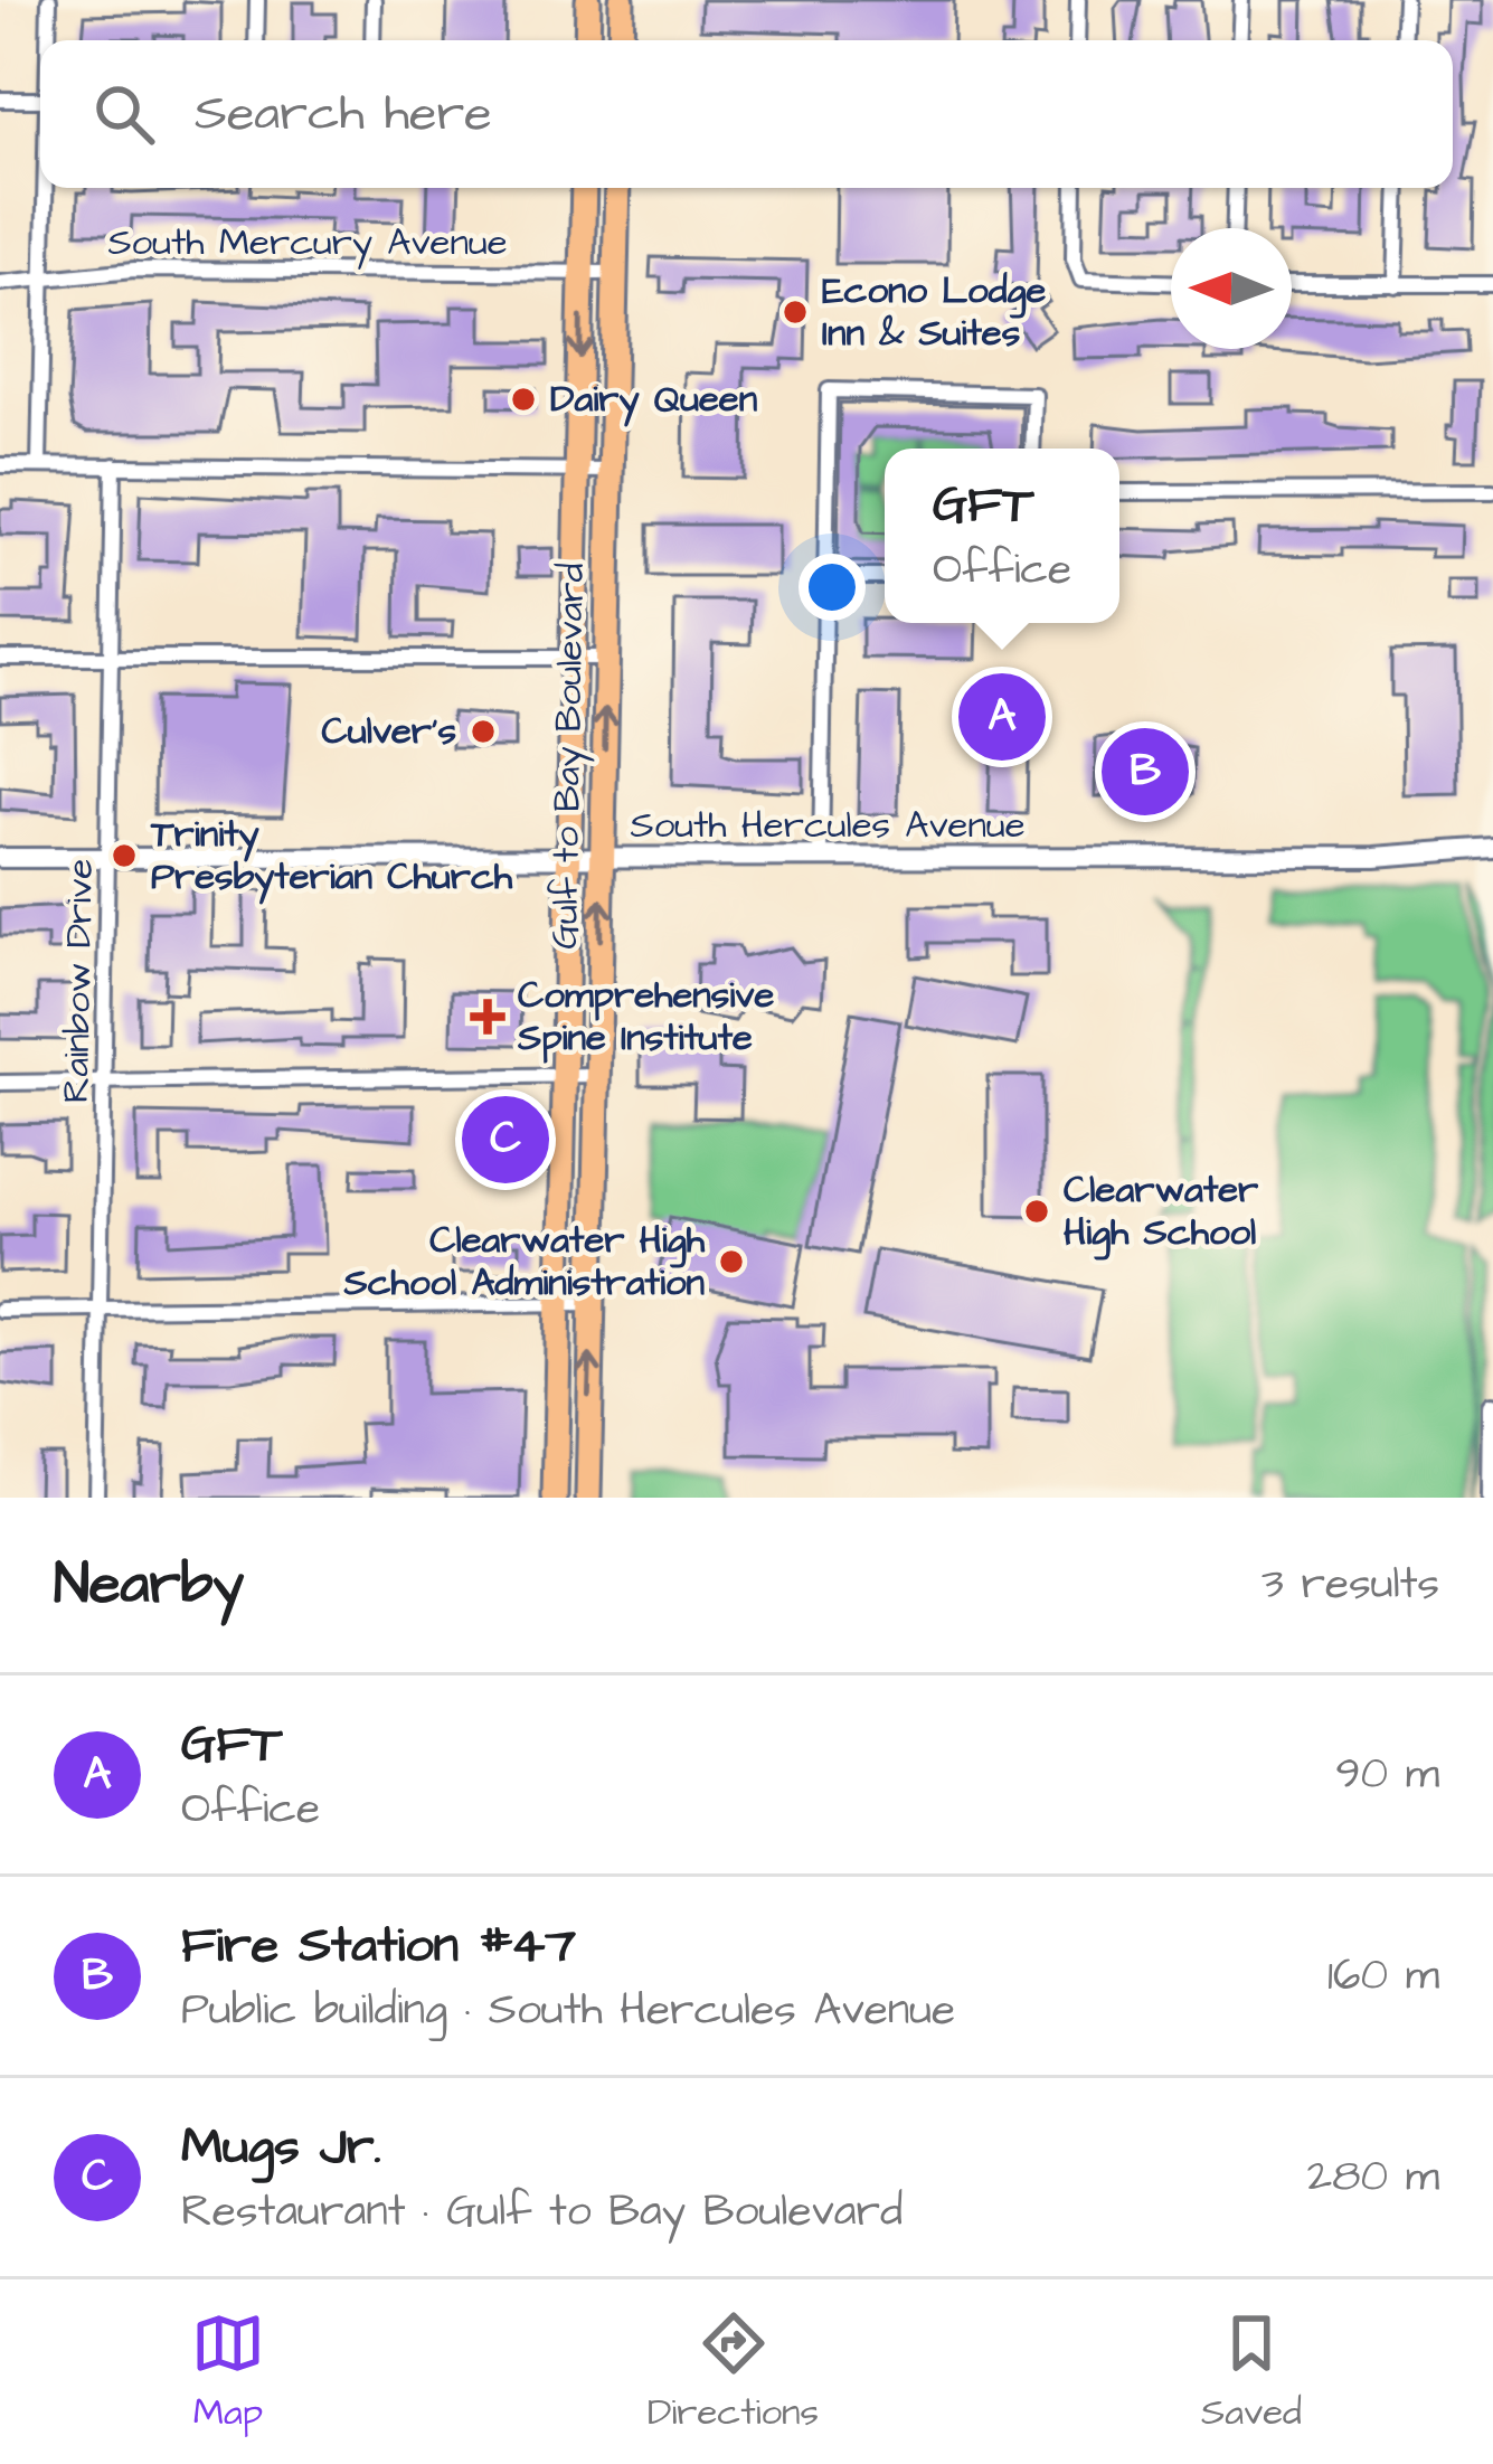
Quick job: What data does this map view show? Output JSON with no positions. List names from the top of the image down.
{
  "streets": {
    "main road": ["Gulf to Bay Boulevard"],
    "street": ["South Mercury Avenue", "South Hercules Avenue", "Rainbow Drive"]
  },
  "crossings": [
    ["South Mercury Avenue", "Gulf to Bay Boulevard"],
    ["Gulf to Bay Boulevard", "South Hercules Avenue"],
    ["South Hercules Avenue", "Rainbow Drive"]
  ],
  "places": {
    "other": [
      "Econo Lodge Inn & Suites",
      "Dairy Queen",
      "Culver's",
      "Trinity Presbyterian Church",
      "Clearwater High School",
      "Clearwater High School Administration"
    ],
    "health": ["Comprehensive Spine Institute"]
  },
  "north": "left",
  "page": {
    "search": "Search here",
    "popup": ["GFT", "Office"],
    "pins": ["A", "B", "C"],
    "heading": ["Nearby", "3 results"],
    "list": [
      {
        "mark": "A",
        "name": "GFT",
        "note": "Office",
        "value": "90 m"
      },
      {
        "mark": "B",
        "name": "Fire Station #47",
        "note": "Public building · South Hercules Avenue",
        "value": "160 m"
      },
      {
        "mark": "C",
        "name": "Mugs Jr.",
        "note": "Restaurant · Gulf to Bay Boulevard",
        "value": "280 m"
      }
    ],
    "nav": ["Map", "Directions", "Saved"]
  }
}
